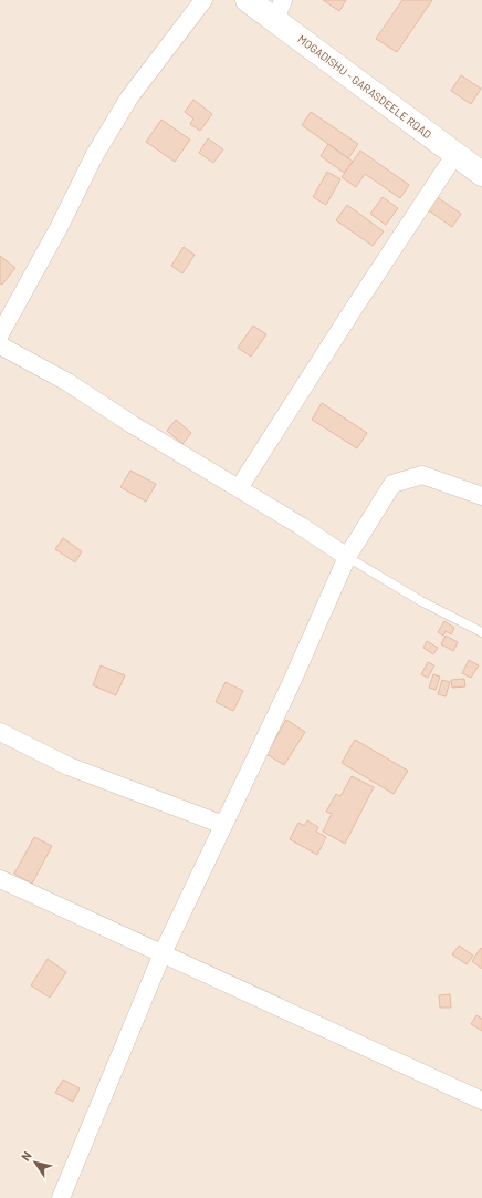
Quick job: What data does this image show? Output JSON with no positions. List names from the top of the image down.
{
  "streets": {
    "main road": ["MOGADISHU - GARASDEELE ROAD"]
  },
  "north": "top left"
}
